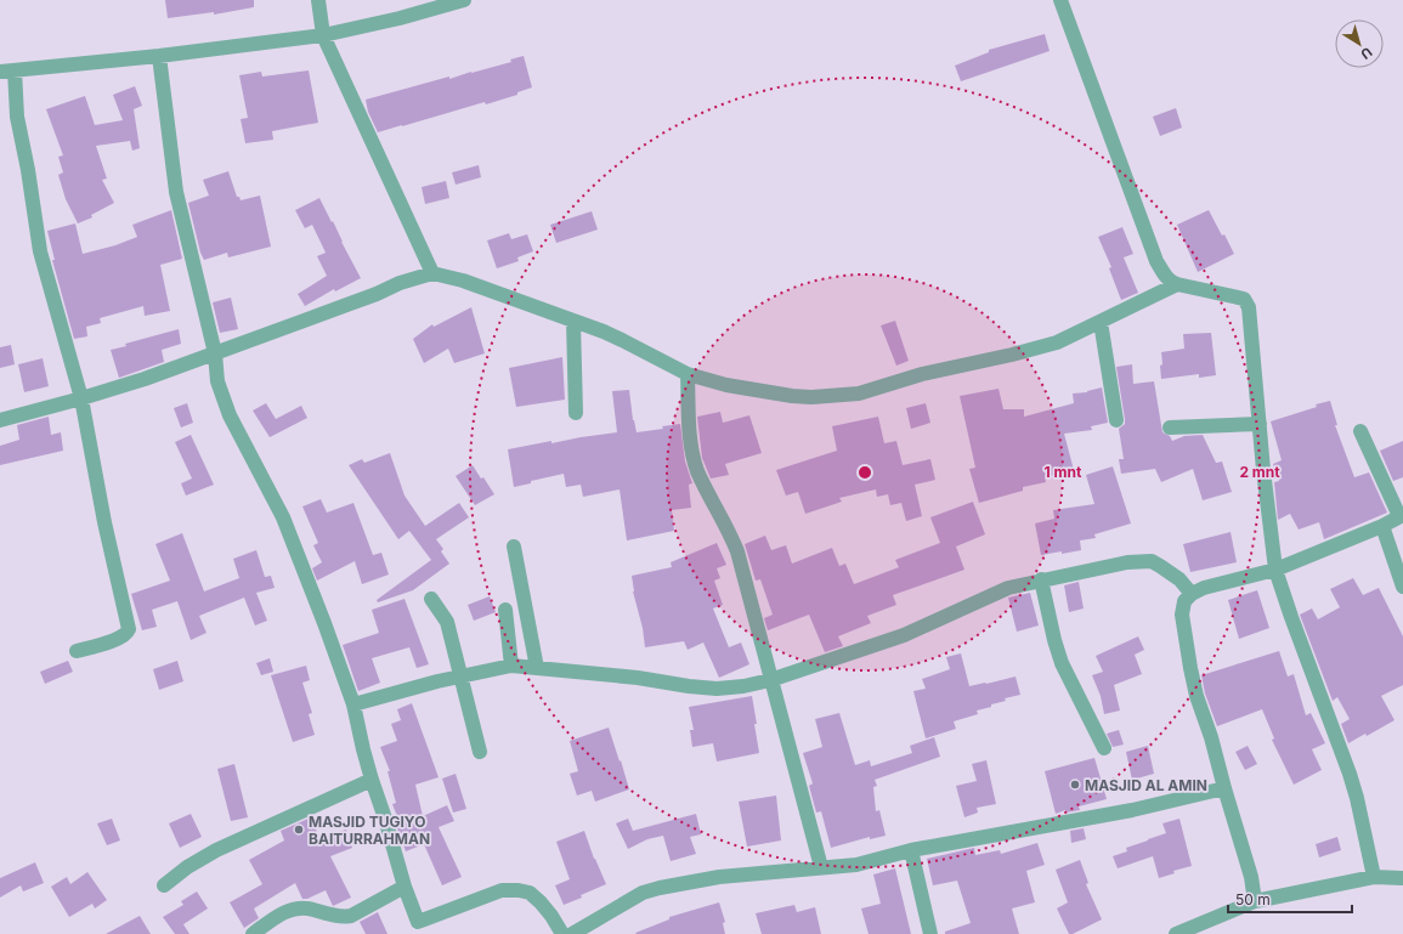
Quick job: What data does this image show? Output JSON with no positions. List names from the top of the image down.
{
  "places": ["MASJID AL AMIN", "MASJID TUGIYO BAITURRAHMAN"],
  "scale_bar": "50 m",
  "north": "bottom right",
  "rings": ["1 mnt", "2 mnt"]
}
